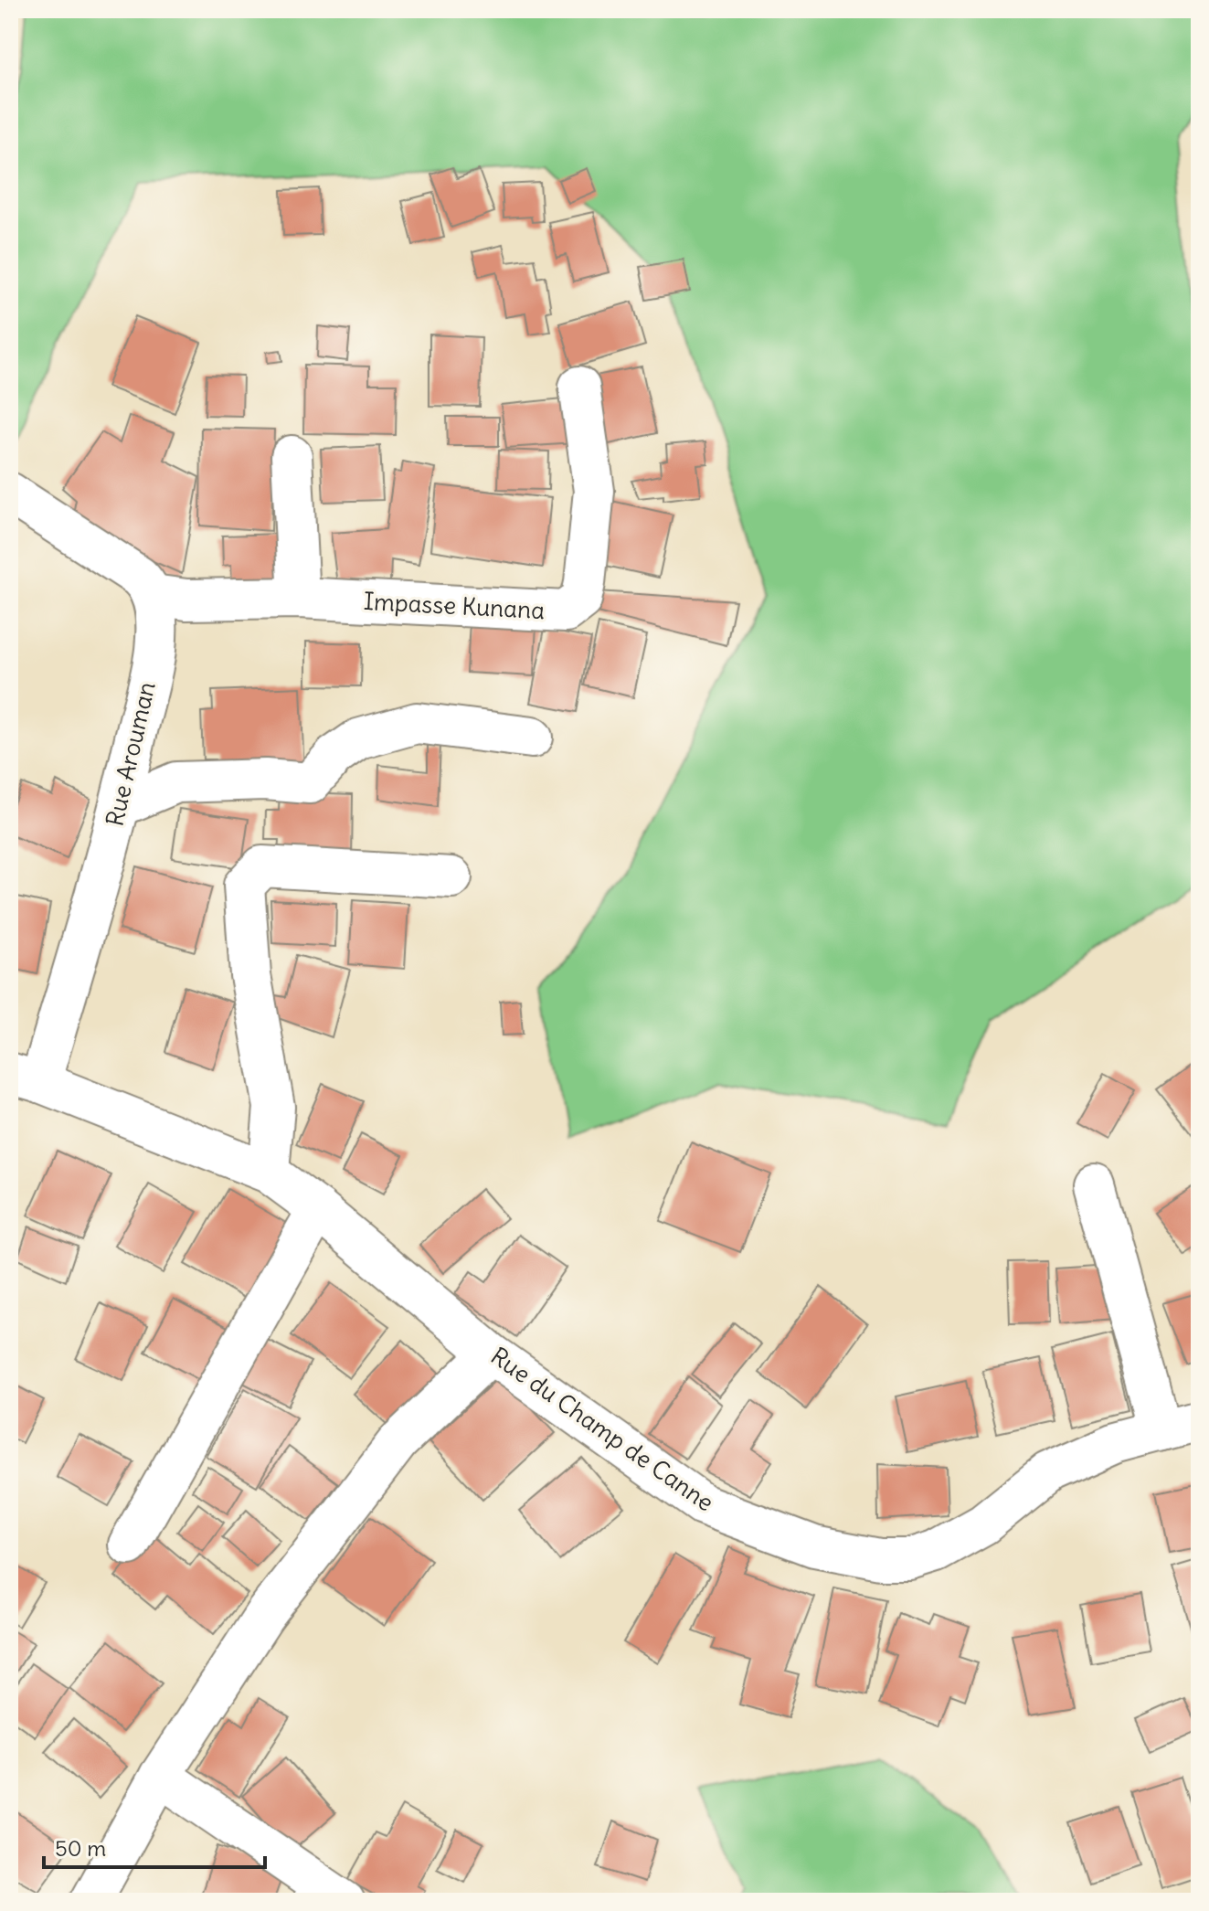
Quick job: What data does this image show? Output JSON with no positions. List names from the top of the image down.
{
  "streets": {
    "street": ["Impasse Kunana", "Rue Arouman", "Rue du Champ de Canne"]
  },
  "crossings": [
    ["Impasse Kunana", "Rue Arouman"],
    ["Rue Arouman", "Rue du Champ de Canne"]
  ],
  "scale_bar": "50 m"
}
